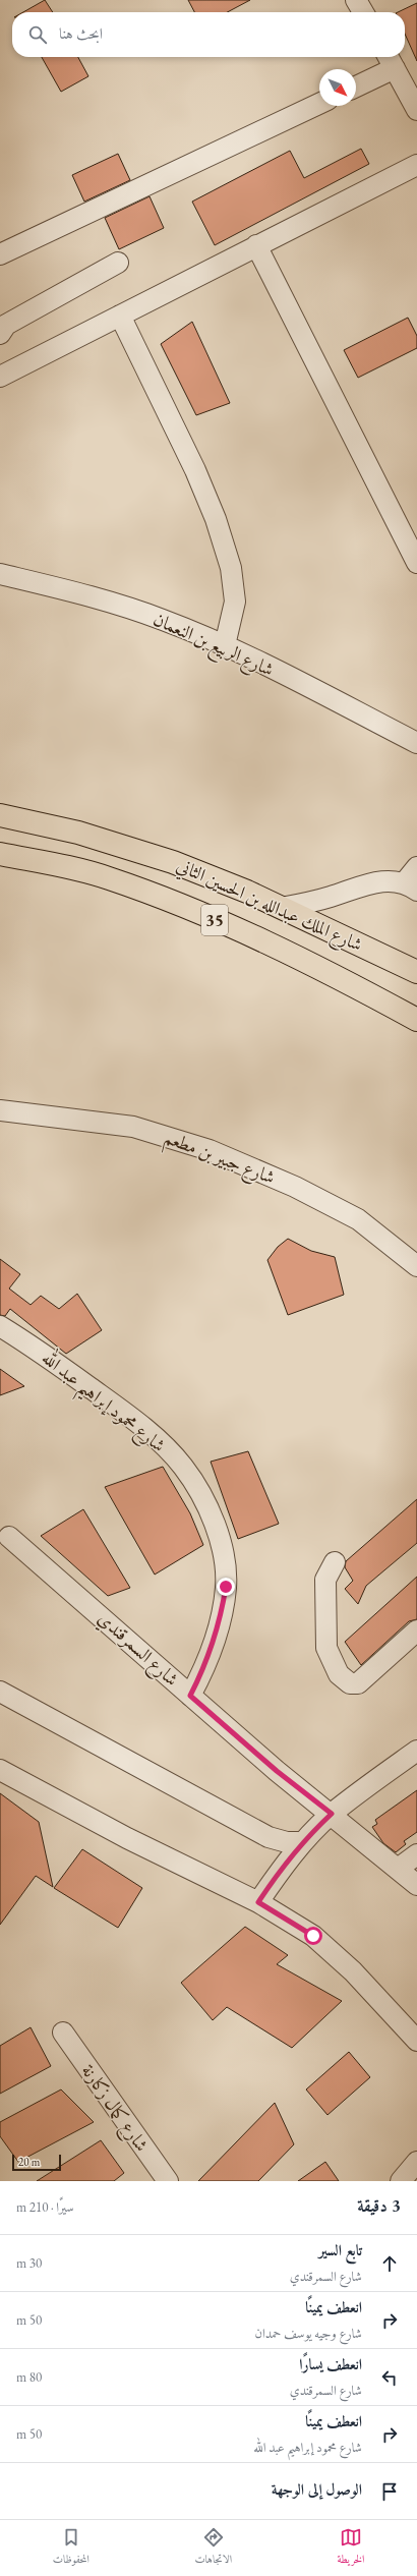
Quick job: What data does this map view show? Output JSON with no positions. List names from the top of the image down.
{
  "streets": {
    "highway": ["شارع الملك عبدالله بن الحسين الثاني", "35"],
    "street": [
      "شارع الربيع بن النعمان",
      "شارع جبير بن مطعم",
      "شارع محمود إبراهيم عبد الله",
      "شارع السمرقندي",
      "شارع كمال زكارنة"
    ]
  },
  "crossings": [
    ["شارع محمود إبراهيم عبد الله", "شارع السمرقندي"]
  ],
  "scale_bar": "20 m",
  "north": "bottom right",
  "page": {
    "search": "ابحث هنا",
    "scale": "20 m",
    "heading": ["3 دقيقة", "سيرًا · 210 m"],
    "list": [
      ["تابع السير", "شارع السمرقندي", "30 m"],
      ["انعطف يمينًا", "شارع وجيه يوسف حمدان", "50 m"],
      ["انعطف يسارًا", "شارع السمرقندي", "80 m"],
      ["انعطف يمينًا", "شارع محمود إبراهيم عبد الله", "50 m"],
      "الوصول إلى الوجهة"
    ],
    "nav": ["الخريطة", "الاتجاهات", "المحفوظات"]
  }
}
